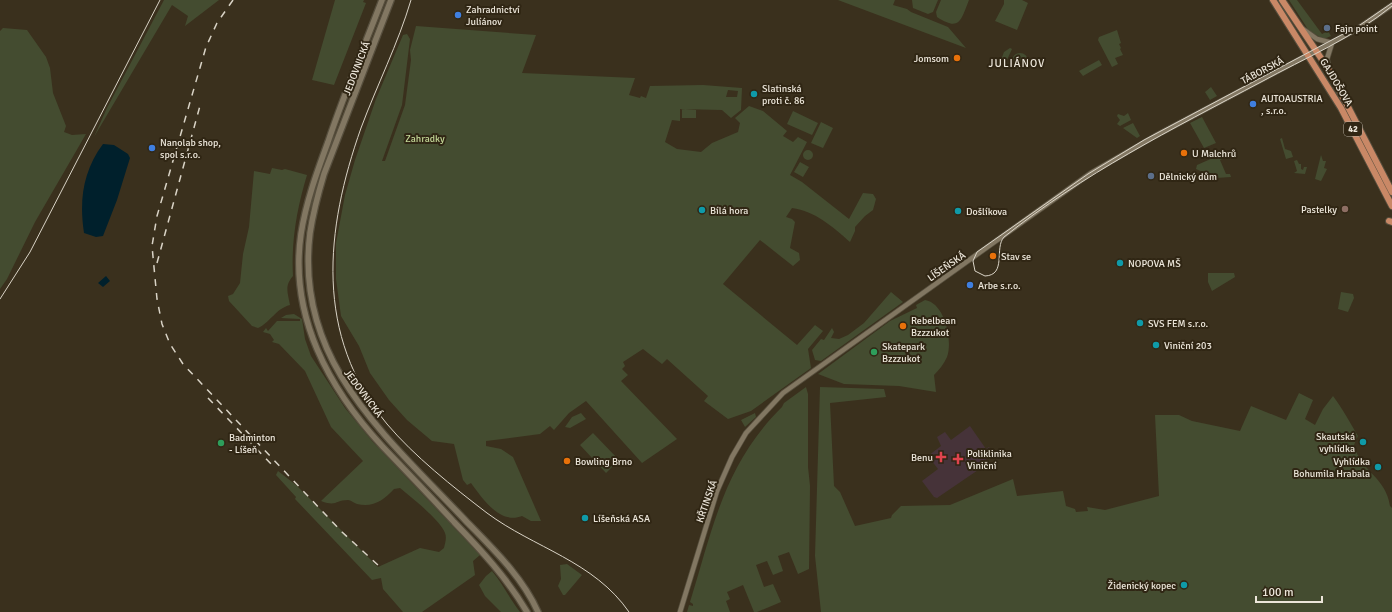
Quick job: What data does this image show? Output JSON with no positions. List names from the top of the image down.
{
  "streets": {
    "main road": ["JEDOVNICKÁ", "GAJDOŠOVA", "42"],
    "street": ["TÁBORSKÁ", "LÍŠEŇSKÁ", "KŘTINSKÁ"]
  },
  "crossings": [
    ["TÁBORSKÁ", "GAJDOŠOVA"],
    ["TÁBORSKÁ", "42"],
    ["TÁBORSKÁ", "LÍŠEŇSKÁ"],
    ["GAJDOŠOVA", "42"],
    ["LÍŠEŇSKÁ", "KŘTINSKÁ"]
  ],
  "districts": ["JULIÁNOV"],
  "parks": ["Zahradky"],
  "places": {
    "other": [
      "Zahradnictví Julíánov",
      "Fajn point",
      "Jomsom",
      "Slatinská proti č. 86",
      "AUTOAUSTRIA , s.r.o.",
      "Nanolab shop, spol s.r.o.",
      "U Malchrů",
      "Dělnický dům",
      "Pastelky",
      "Bílá hora",
      "Došlíkova",
      "Stav se",
      "NOPOVA MŠ",
      "Arbe s.r.o.",
      "SVS FEM s.r.o.",
      "Rebelbean Bzzzukot",
      "Viniční 203",
      "Skatepark Bzzzukot",
      "Skautská vyhlídka",
      "Badminton - Líšeň",
      "Bowling Brno",
      "Vyhlídka Bohumila Hrabala",
      "Líšeňská ASA",
      "Židenický kopec"
    ],
    "health": ["Benu", "Poliklinika Viniční"]
  },
  "scale_bar": "100 m"
}
